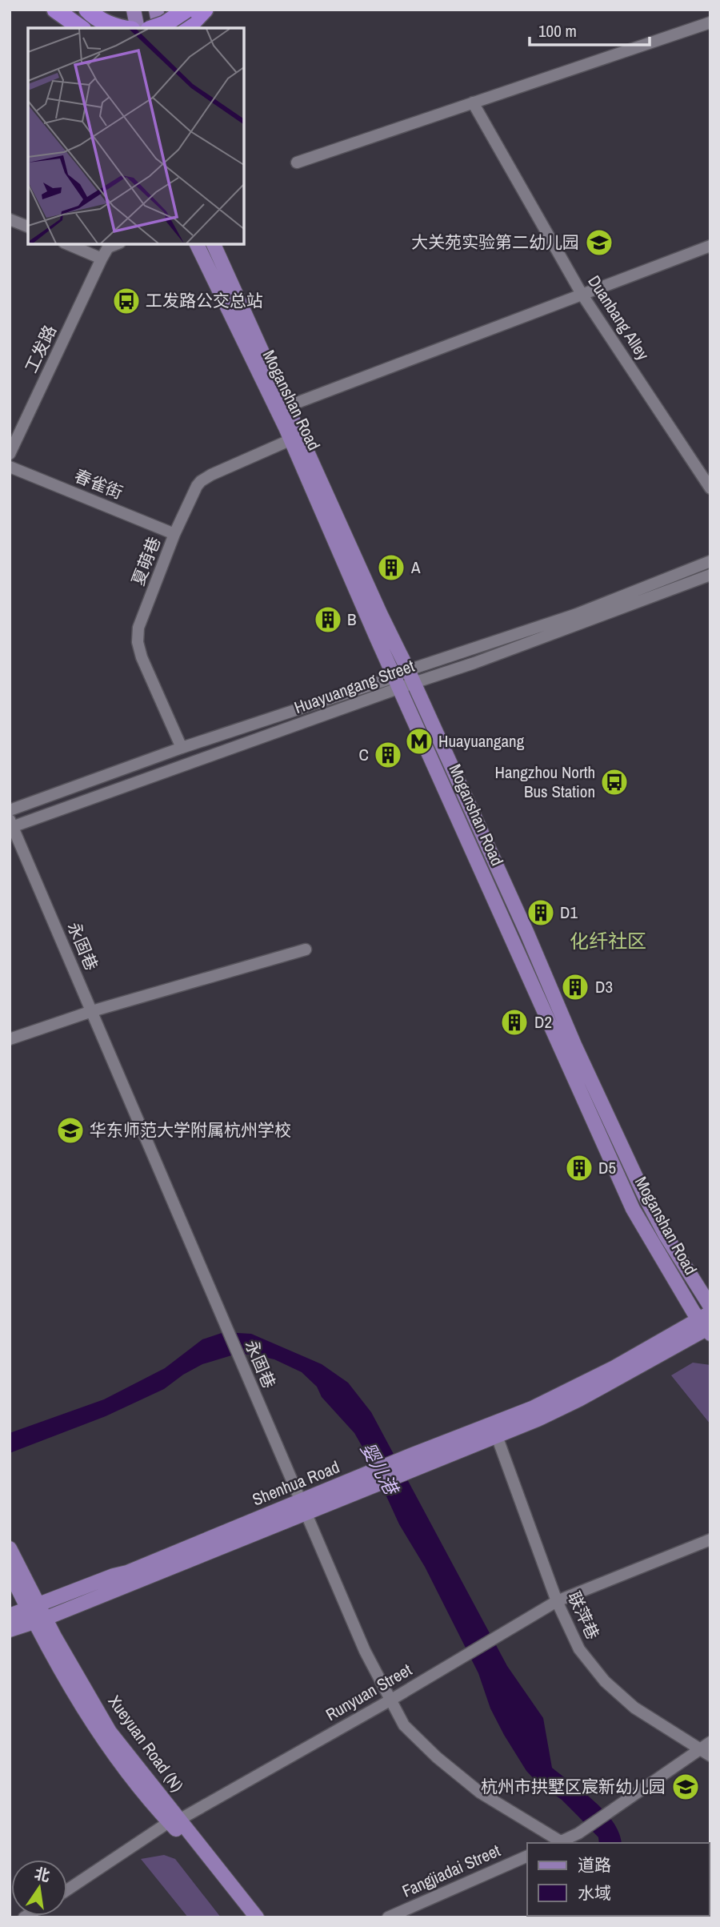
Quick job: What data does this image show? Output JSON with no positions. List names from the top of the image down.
{
  "streets": {
    "main road": ["Moganshan Road", "Shenhua Road", "Xueyuan Road (N)"],
    "street": [
      "Duanbang Alley",
      "工发路",
      "春雀街",
      "夏萌巷",
      "Huayuangang Street",
      "永固巷",
      "联萍巷",
      "Runyuan Street",
      "Fangjiadai Street"
    ]
  },
  "crossings": [
    ["Moganshan Road", "夏萌巷"],
    ["Moganshan Road", "Huayuangang Street"],
    ["Moganshan Road", "Shenhua Road"],
    ["春雀街", "夏萌巷"],
    ["夏萌巷", "Huayuangang Street"],
    ["Huayuangang Street", "永固巷"],
    ["永固巷", "Shenhua Road"],
    ["永固巷", "Runyuan Street"],
    ["Shenhua Road", "联萍巷"],
    ["Shenhua Road", "Xueyuan Road (N)"],
    ["联萍巷", "Runyuan Street"],
    ["Runyuan Street", "Xueyuan Road (N)"]
  ],
  "districts": ["化纤社区"],
  "water": ["婴儿港"],
  "places": {
    "school or university": ["大关苑实验第二幼儿园", "华东师范大学附属杭州学校", "杭州市拱墅区宸新幼儿园"],
    "bus stop": ["工发路公交总站", "Hangzhou North Bus Station"],
    "building": [
      "A",
      "B",
      "C",
      "D1",
      "D3",
      "D2",
      "D5"
    ],
    "metro station": ["Huayuangang"]
  },
  "legend": ["道路", "水域"],
  "scale_bar": "100 m",
  "north": "top"
}
